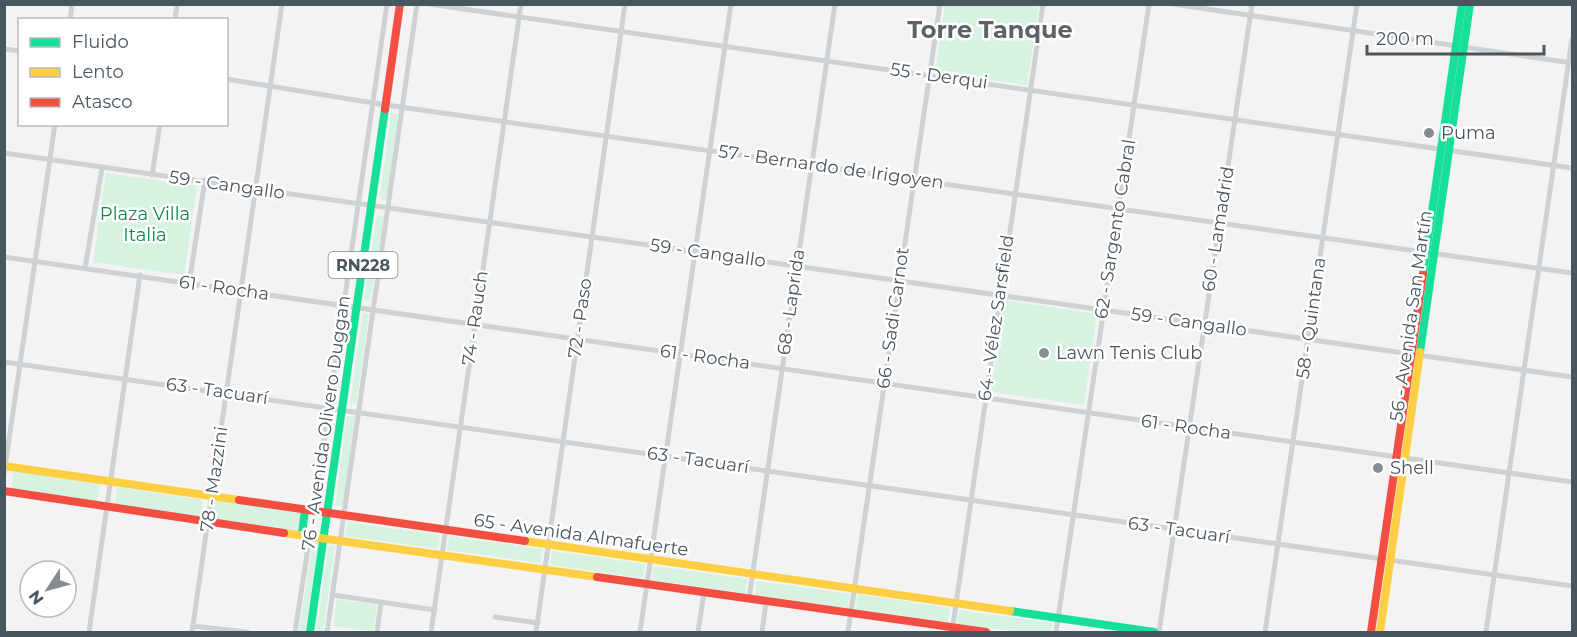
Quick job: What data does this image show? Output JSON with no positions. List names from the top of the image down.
{
  "streets": {
    "main road": [
      "RN228",
      "56 - Avenida San Martín",
      "76 - Avenida Olivero Duggan",
      "65 - Avenida Almafuerte"
    ],
    "street": [
      "55 - Derqui",
      "57 - Bernardo de Irigoyen",
      "59 - Cangallo",
      "62 - Sargento Cabral",
      "60 - Lamadrid",
      "61 - Rocha",
      "68 - Laprida",
      "74 - Rauch",
      "72 - Paso",
      "66 - Sadi Carnot",
      "64 - Vélez Sarsfield",
      "58 - Quintana",
      "63 - Tacuarí",
      "78 - Mazzini"
    ]
  },
  "crossings": [
    ["55 - Derqui", "62 - Sargento Cabral"],
    ["55 - Derqui", "60 - Lamadrid"],
    ["55 - Derqui", "68 - Laprida"],
    ["55 - Derqui", "56 - Avenida San Martín"],
    ["55 - Derqui", "74 - Rauch"],
    ["55 - Derqui", "72 - Paso"],
    ["55 - Derqui", "66 - Sadi Carnot"],
    ["55 - Derqui", "64 - Vélez Sarsfield"],
    ["55 - Derqui", "58 - Quintana"],
    ["57 - Bernardo de Irigoyen", "62 - Sargento Cabral"],
    ["57 - Bernardo de Irigoyen", "60 - Lamadrid"],
    ["57 - Bernardo de Irigoyen", "68 - Laprida"],
    ["57 - Bernardo de Irigoyen", "56 - Avenida San Martín"],
    ["57 - Bernardo de Irigoyen", "74 - Rauch"],
    ["57 - Bernardo de Irigoyen", "72 - Paso"],
    ["57 - Bernardo de Irigoyen", "66 - Sadi Carnot"],
    ["57 - Bernardo de Irigoyen", "64 - Vélez Sarsfield"],
    ["57 - Bernardo de Irigoyen", "58 - Quintana"],
    ["57 - Bernardo de Irigoyen", "76 - Avenida Olivero Duggan"],
    ["57 - Bernardo de Irigoyen", "78 - Mazzini"],
    ["59 - Cangallo", "62 - Sargento Cabral"],
    ["59 - Cangallo", "60 - Lamadrid"],
    ["59 - Cangallo", "68 - Laprida"],
    ["59 - Cangallo", "56 - Avenida San Martín"],
    ["59 - Cangallo", "74 - Rauch"],
    ["59 - Cangallo", "72 - Paso"],
    ["59 - Cangallo", "66 - Sadi Carnot"],
    ["59 - Cangallo", "64 - Vélez Sarsfield"],
    ["59 - Cangallo", "58 - Quintana"],
    ["59 - Cangallo", "76 - Avenida Olivero Duggan"],
    ["59 - Cangallo", "78 - Mazzini"],
    ["62 - Sargento Cabral", "61 - Rocha"],
    ["62 - Sargento Cabral", "63 - Tacuarí"],
    ["62 - Sargento Cabral", "65 - Avenida Almafuerte"],
    ["60 - Lamadrid", "61 - Rocha"],
    ["60 - Lamadrid", "63 - Tacuarí"],
    ["61 - Rocha", "68 - Laprida"],
    ["61 - Rocha", "56 - Avenida San Martín"],
    ["61 - Rocha", "74 - Rauch"],
    ["61 - Rocha", "72 - Paso"],
    ["61 - Rocha", "66 - Sadi Carnot"],
    ["61 - Rocha", "64 - Vélez Sarsfield"],
    ["61 - Rocha", "58 - Quintana"],
    ["61 - Rocha", "76 - Avenida Olivero Duggan"],
    ["61 - Rocha", "78 - Mazzini"],
    ["68 - Laprida", "63 - Tacuarí"],
    ["68 - Laprida", "65 - Avenida Almafuerte"],
    ["56 - Avenida San Martín", "63 - Tacuarí"],
    ["74 - Rauch", "63 - Tacuarí"],
    ["74 - Rauch", "65 - Avenida Almafuerte"],
    ["72 - Paso", "63 - Tacuarí"],
    ["72 - Paso", "65 - Avenida Almafuerte"],
    ["66 - Sadi Carnot", "63 - Tacuarí"],
    ["66 - Sadi Carnot", "65 - Avenida Almafuerte"],
    ["64 - Vélez Sarsfield", "63 - Tacuarí"],
    ["64 - Vélez Sarsfield", "65 - Avenida Almafuerte"],
    ["58 - Quintana", "63 - Tacuarí"],
    ["63 - Tacuarí", "76 - Avenida Olivero Duggan"],
    ["63 - Tacuarí", "78 - Mazzini"],
    ["76 - Avenida Olivero Duggan", "65 - Avenida Almafuerte"],
    ["78 - Mazzini", "65 - Avenida Almafuerte"]
  ],
  "districts": ["Torre Tanque"],
  "parks": ["Plaza Villa Italia"],
  "places": ["Puma", "Lawn Tenis Club", "Shell"],
  "legend": ["Fluido", "Lento", "Atasco"],
  "scale_bar": "200 m",
  "north": "bottom left"
}
